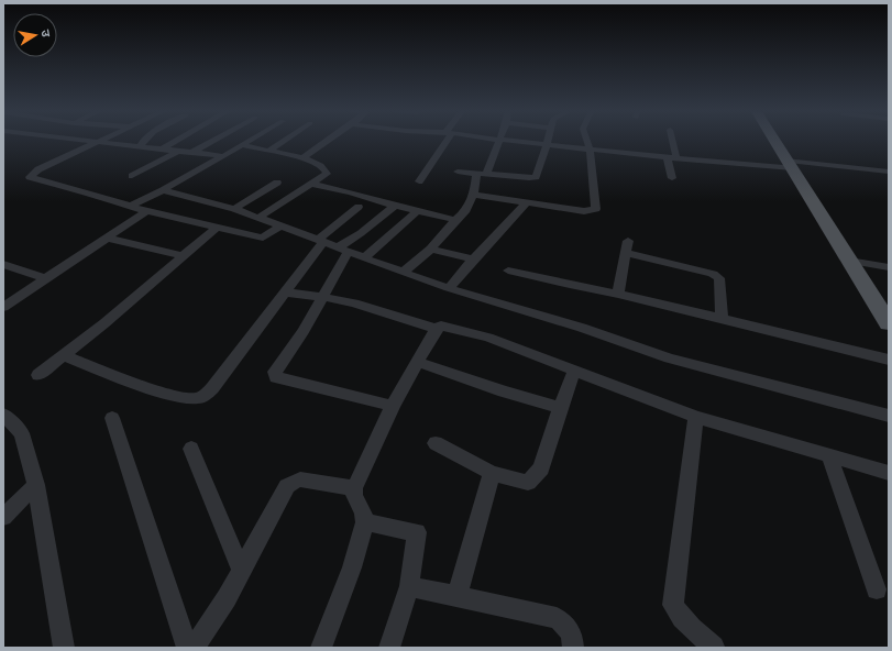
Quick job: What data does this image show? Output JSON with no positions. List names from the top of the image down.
{
  "north": "right"
}
